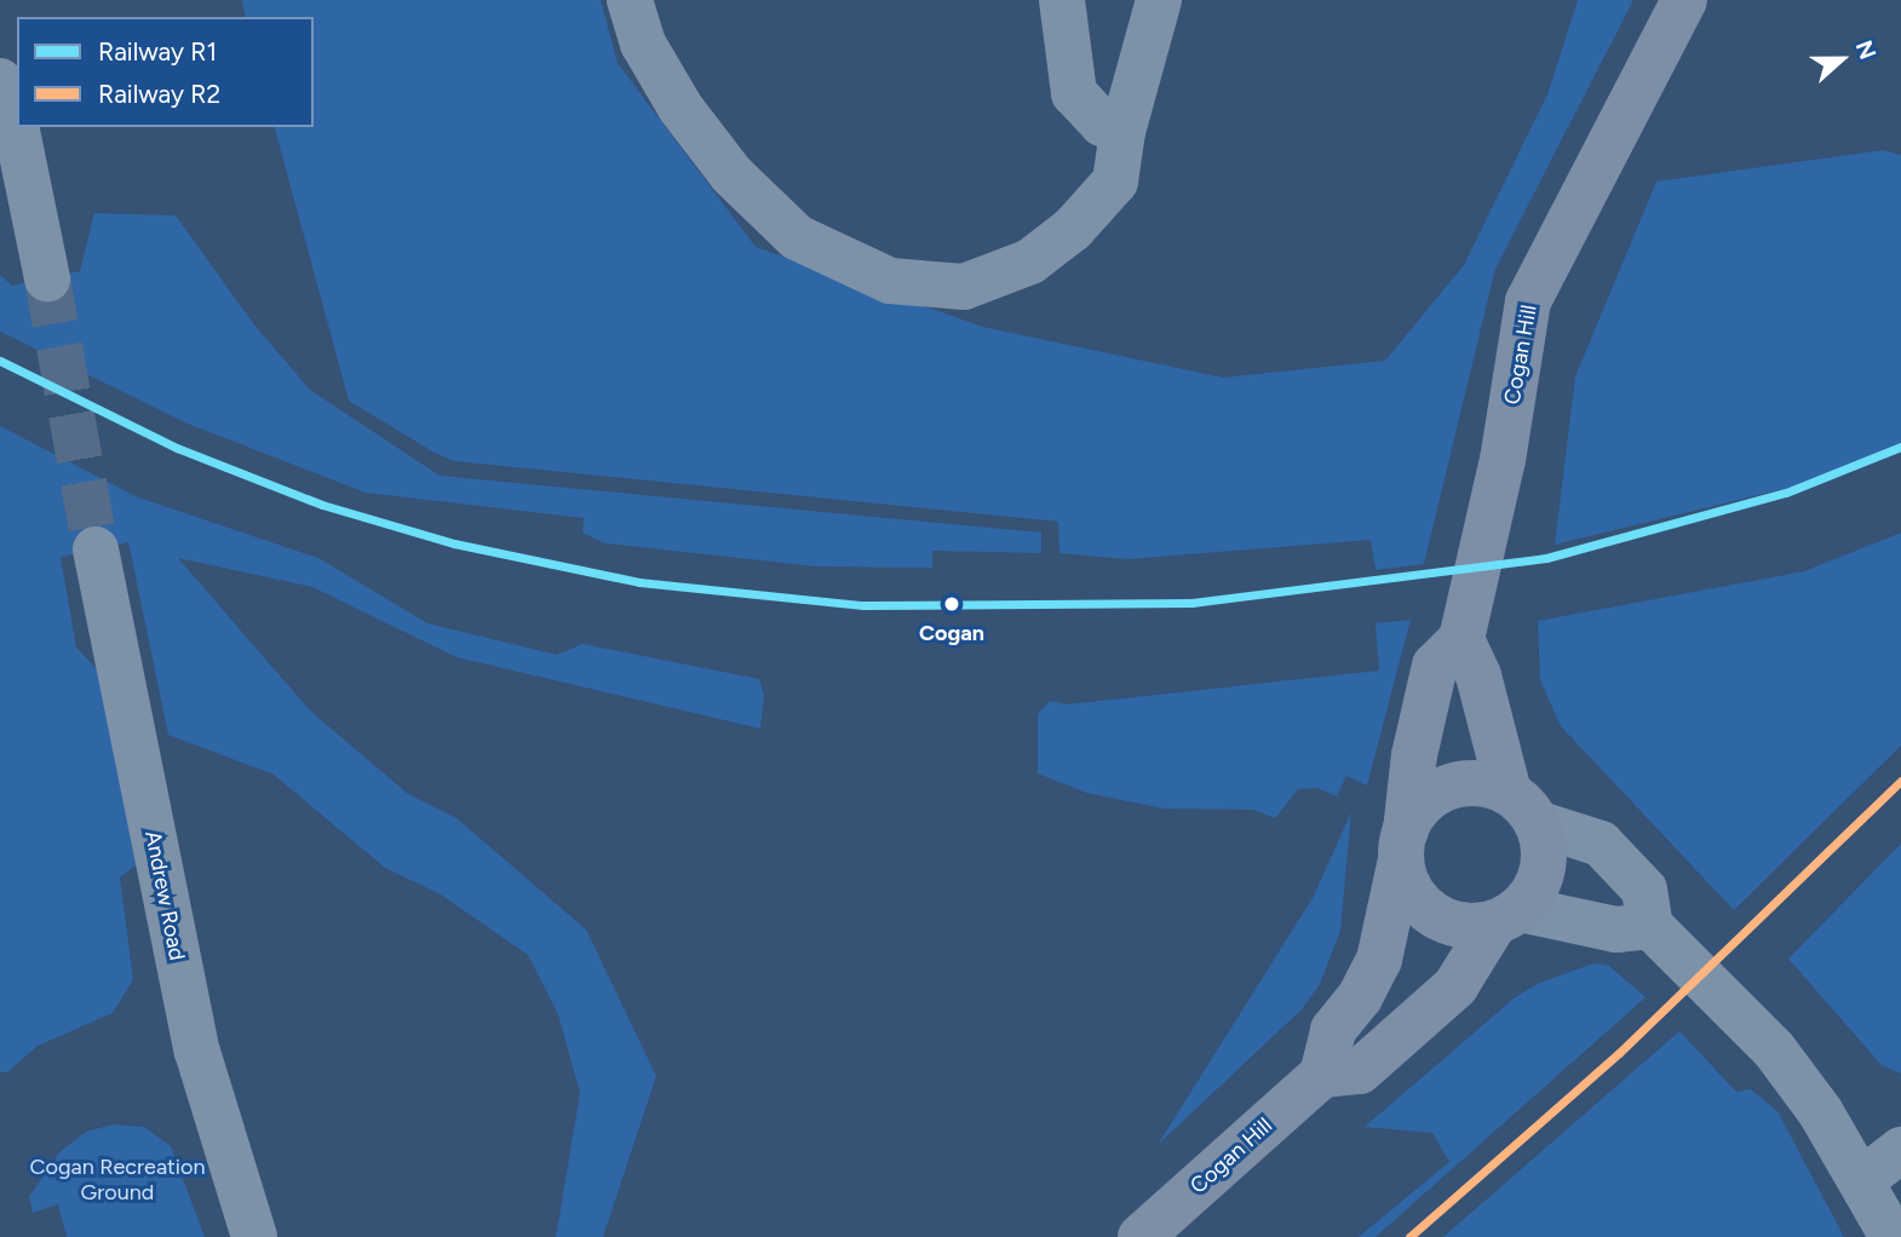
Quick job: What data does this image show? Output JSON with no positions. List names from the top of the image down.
{
  "streets": {
    "main road": ["Cogan Hill"],
    "street": ["Andrew Road"]
  },
  "parks": ["Cogan Recreation Ground"],
  "places": ["Cogan"],
  "lines": ["rail line R1", "rail line R2"],
  "legend": ["Railway R1", "Railway R2"],
  "north": "right"
}
